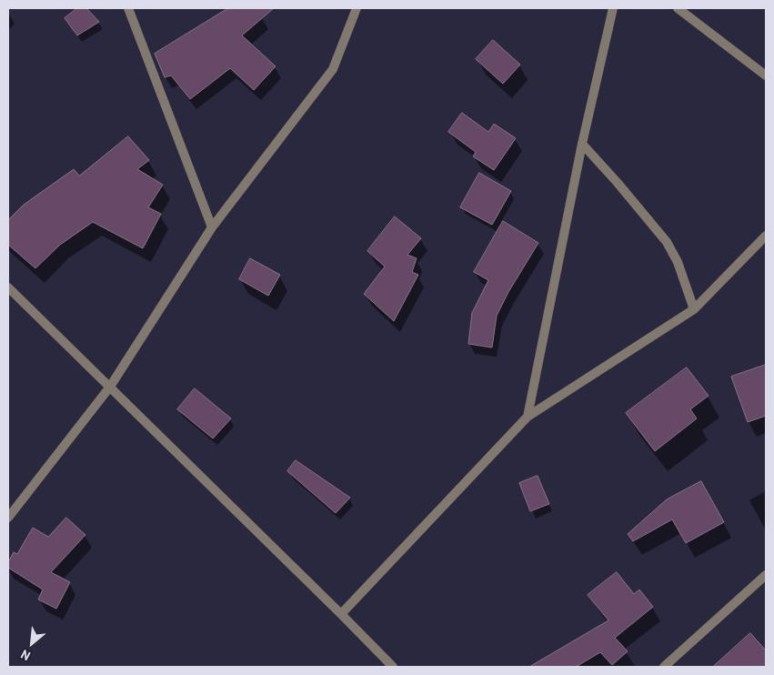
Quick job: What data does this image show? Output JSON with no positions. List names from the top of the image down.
{
  "north": "bottom left"
}
